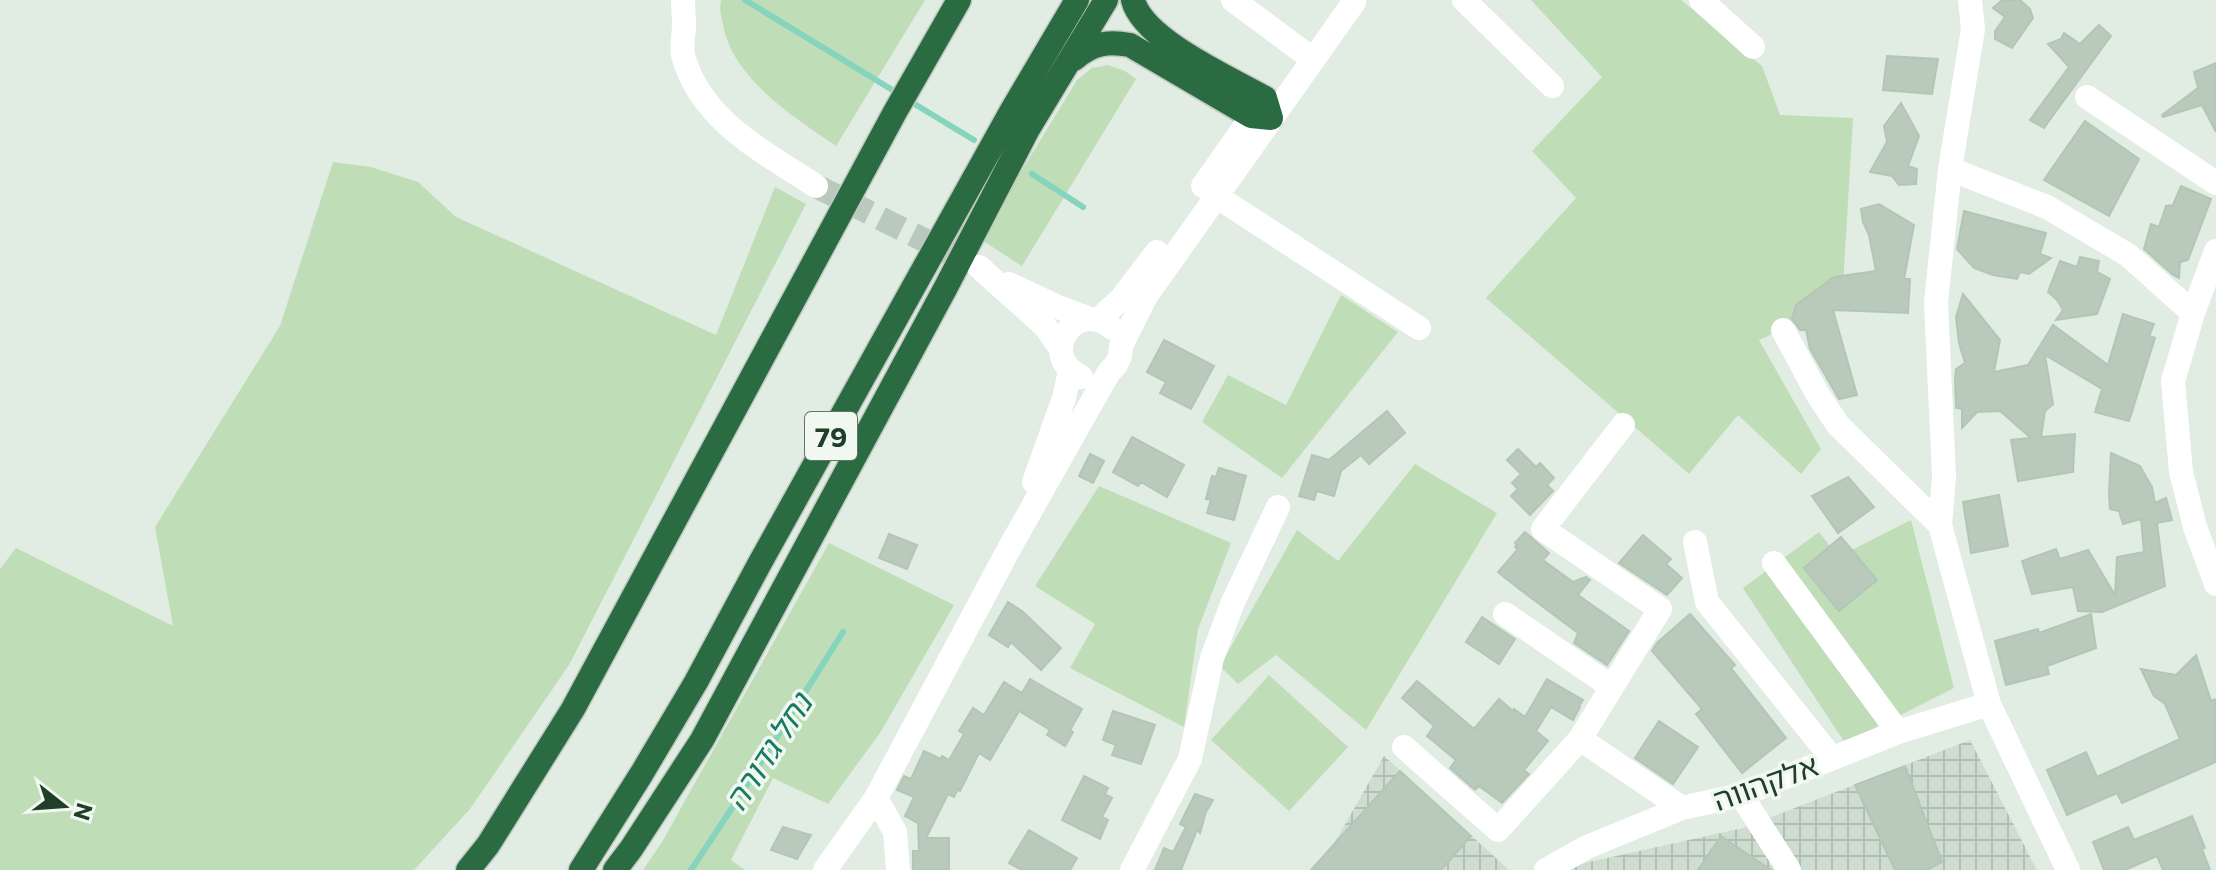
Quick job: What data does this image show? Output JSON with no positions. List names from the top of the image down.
{
  "streets": {
    "highway": ["79"],
    "street": ["אלקהווה"]
  },
  "water": ["נחל גדורה"],
  "north": "right"
}
